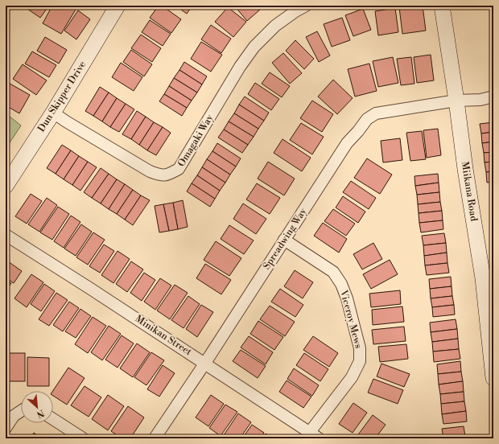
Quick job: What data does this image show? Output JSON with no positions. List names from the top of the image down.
{
  "streets": {
    "street": [
      "Dun Skipper Drive",
      "Omagaki Way",
      "Miikana Road",
      "Spreadwing Way",
      "Viceroy Mews",
      "Minikan Street"
    ]
  },
  "crossings": [
    ["Dun Skipper Drive", "Omagaki Way"],
    ["Miikana Road", "Spreadwing Way"],
    ["Spreadwing Way", "Viceroy Mews"],
    ["Spreadwing Way", "Minikan Street"],
    ["Viceroy Mews", "Minikan Street"]
  ],
  "north": "bottom right"
}
